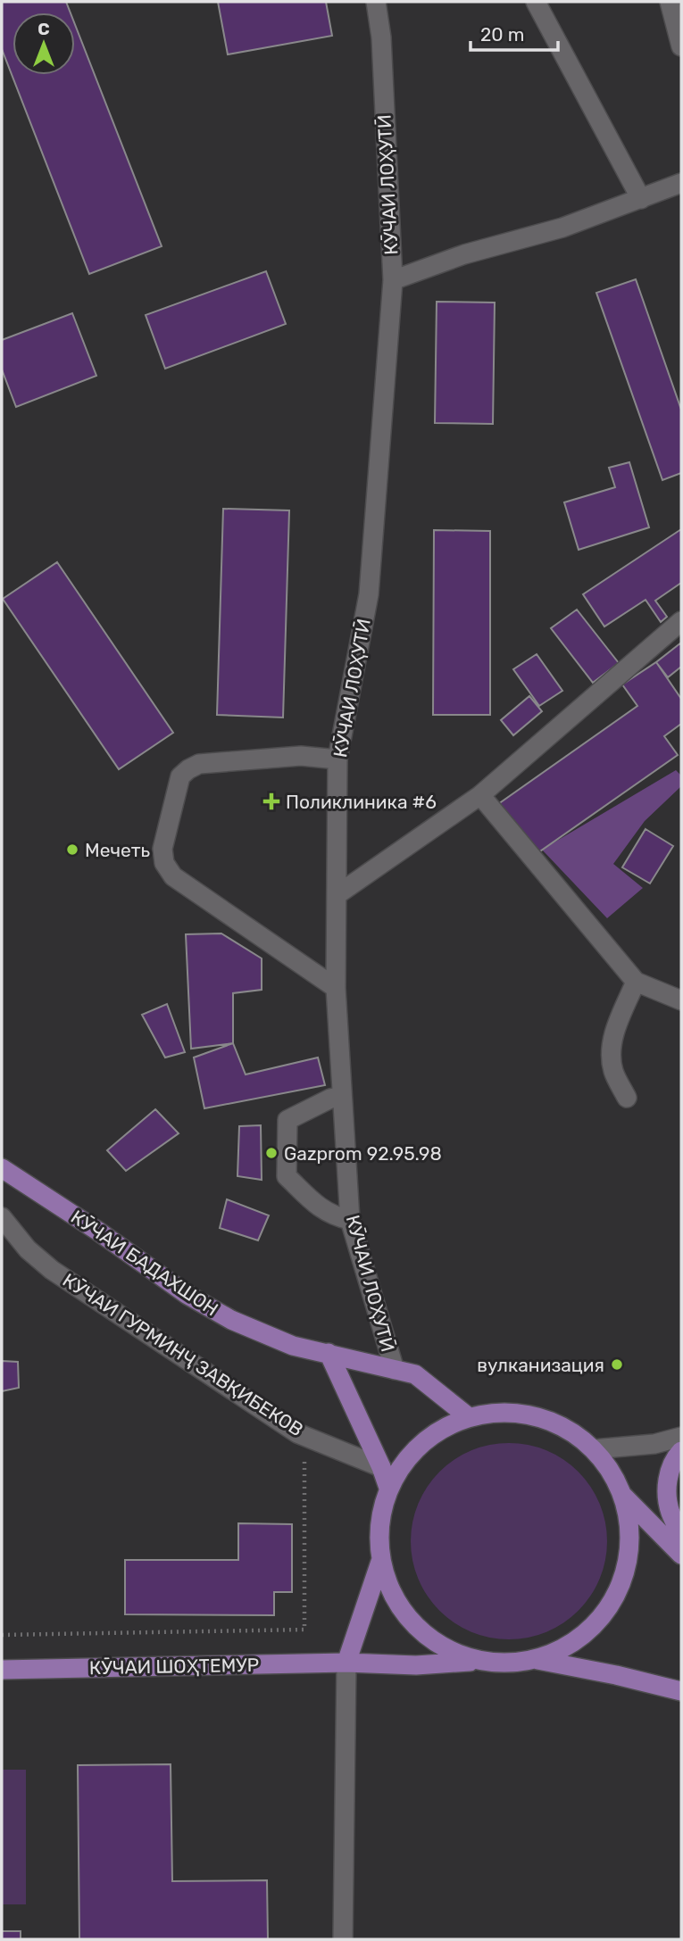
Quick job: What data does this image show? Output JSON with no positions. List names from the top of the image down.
{
  "streets": {
    "main road": ["КӮЧАИ БАДАХШОН", "КӮЧАИ ШОҲТЕМУР"],
    "street": ["КӮЧАИ ЛОҲУТӢ", "КӮЧАИ ГУРМИНҶ ЗАВҚИБЕКОВ"]
  },
  "places": {
    "health": ["Поликлиника #6"],
    "other": ["Мечеть", "Gazprom 92.95.98", "вулканизация"]
  },
  "scale_bar": "20 m",
  "north": "top"
}
